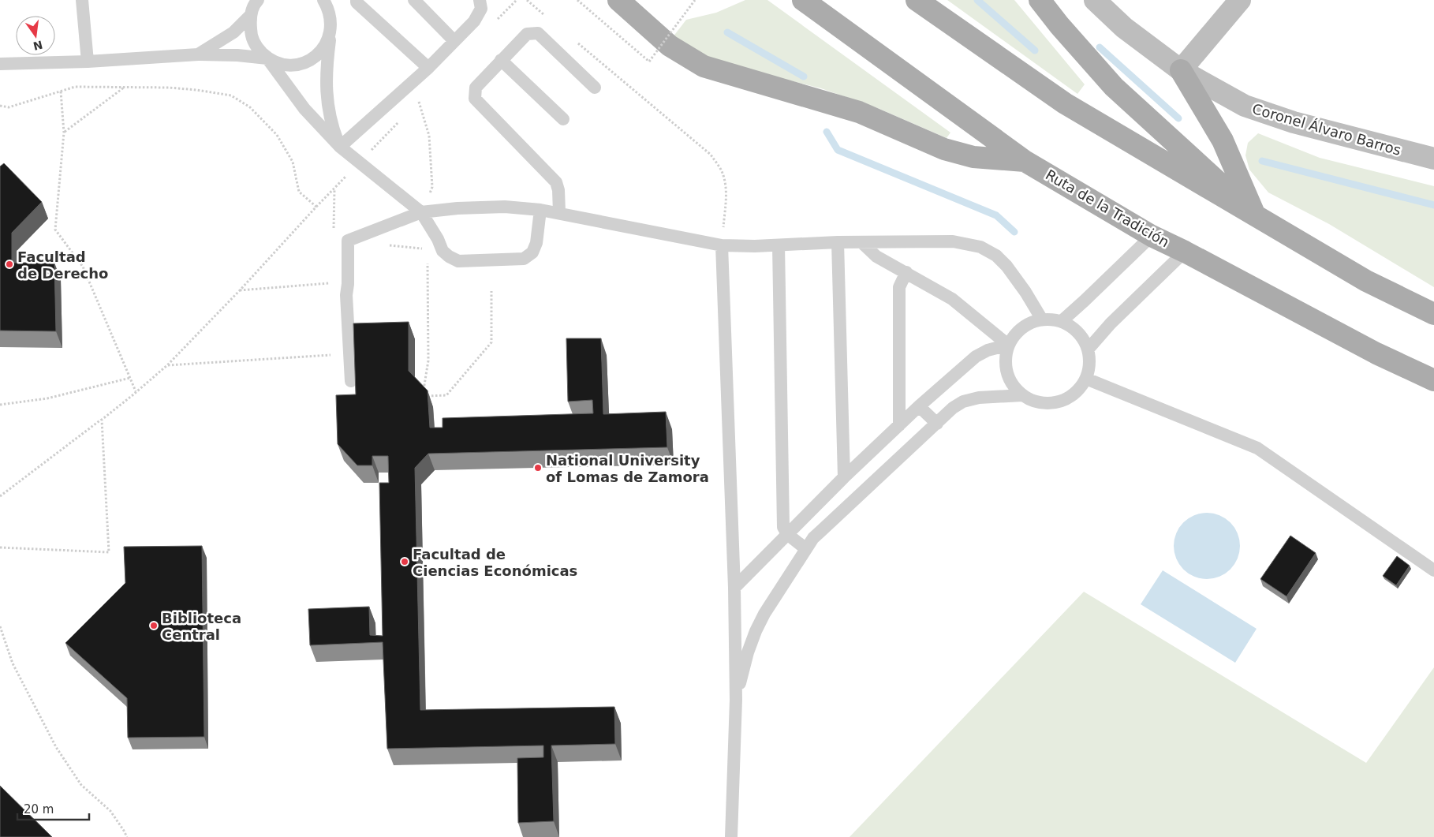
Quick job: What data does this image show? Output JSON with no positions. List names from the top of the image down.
{
  "streets": {
    "main road": ["Coronel Álvaro Barros", "Ruta de la Tradición"]
  },
  "places": [
    "Facultad de Derecho",
    "National University of Lomas de Zamora",
    "Facultad de Ciencias Económicas",
    "Biblioteca Central"
  ],
  "scale_bar": "20 m",
  "north": "bottom"
}
